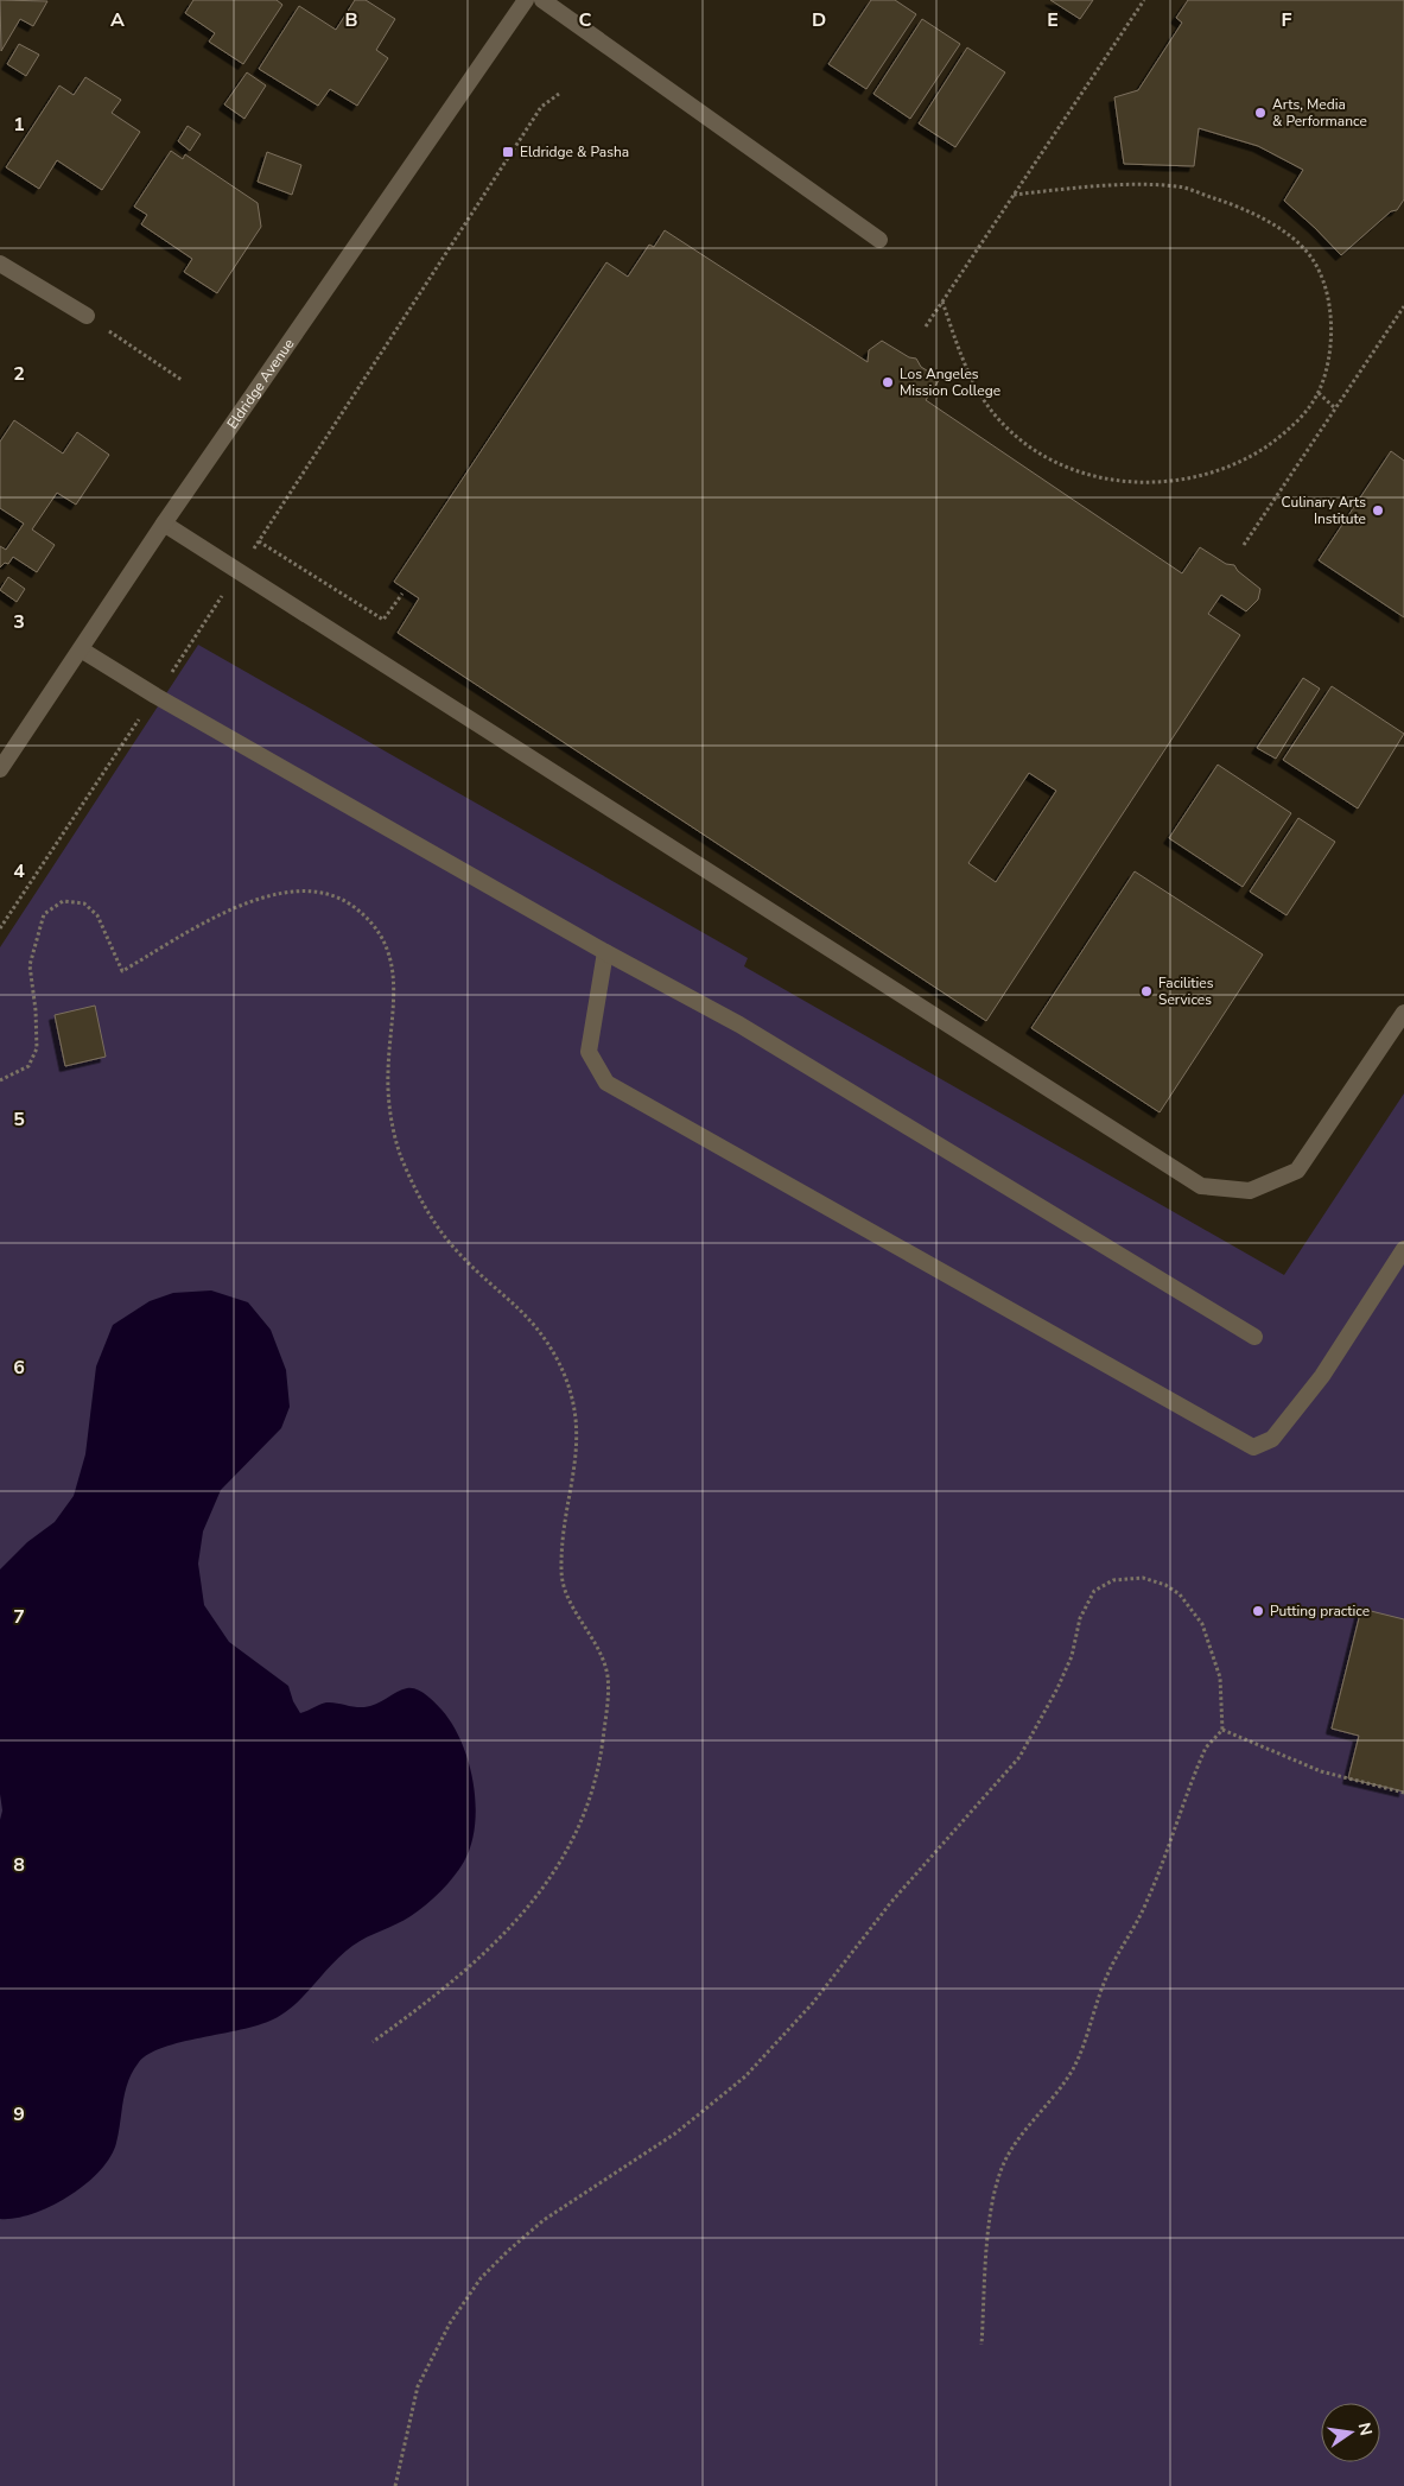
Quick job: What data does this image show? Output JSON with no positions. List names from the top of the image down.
{
  "streets": {
    "street": ["Eldridge Avenue"]
  },
  "places": {
    "other": [
      "Arts, Media & Performance",
      "Los Angeles Mission College",
      "Culinary Arts Institute",
      "Facilities Services",
      "Putting practice"
    ],
    "transit": ["Eldridge & Pasha"]
  },
  "north": "right",
  "grid": {
    "columns": [
      "A",
      "B",
      "C",
      "D",
      "E",
      "F"
    ],
    "rows": [
      "1",
      "2",
      "3",
      "4",
      "5",
      "6",
      "7",
      "8",
      "9"
    ]
  }
}
